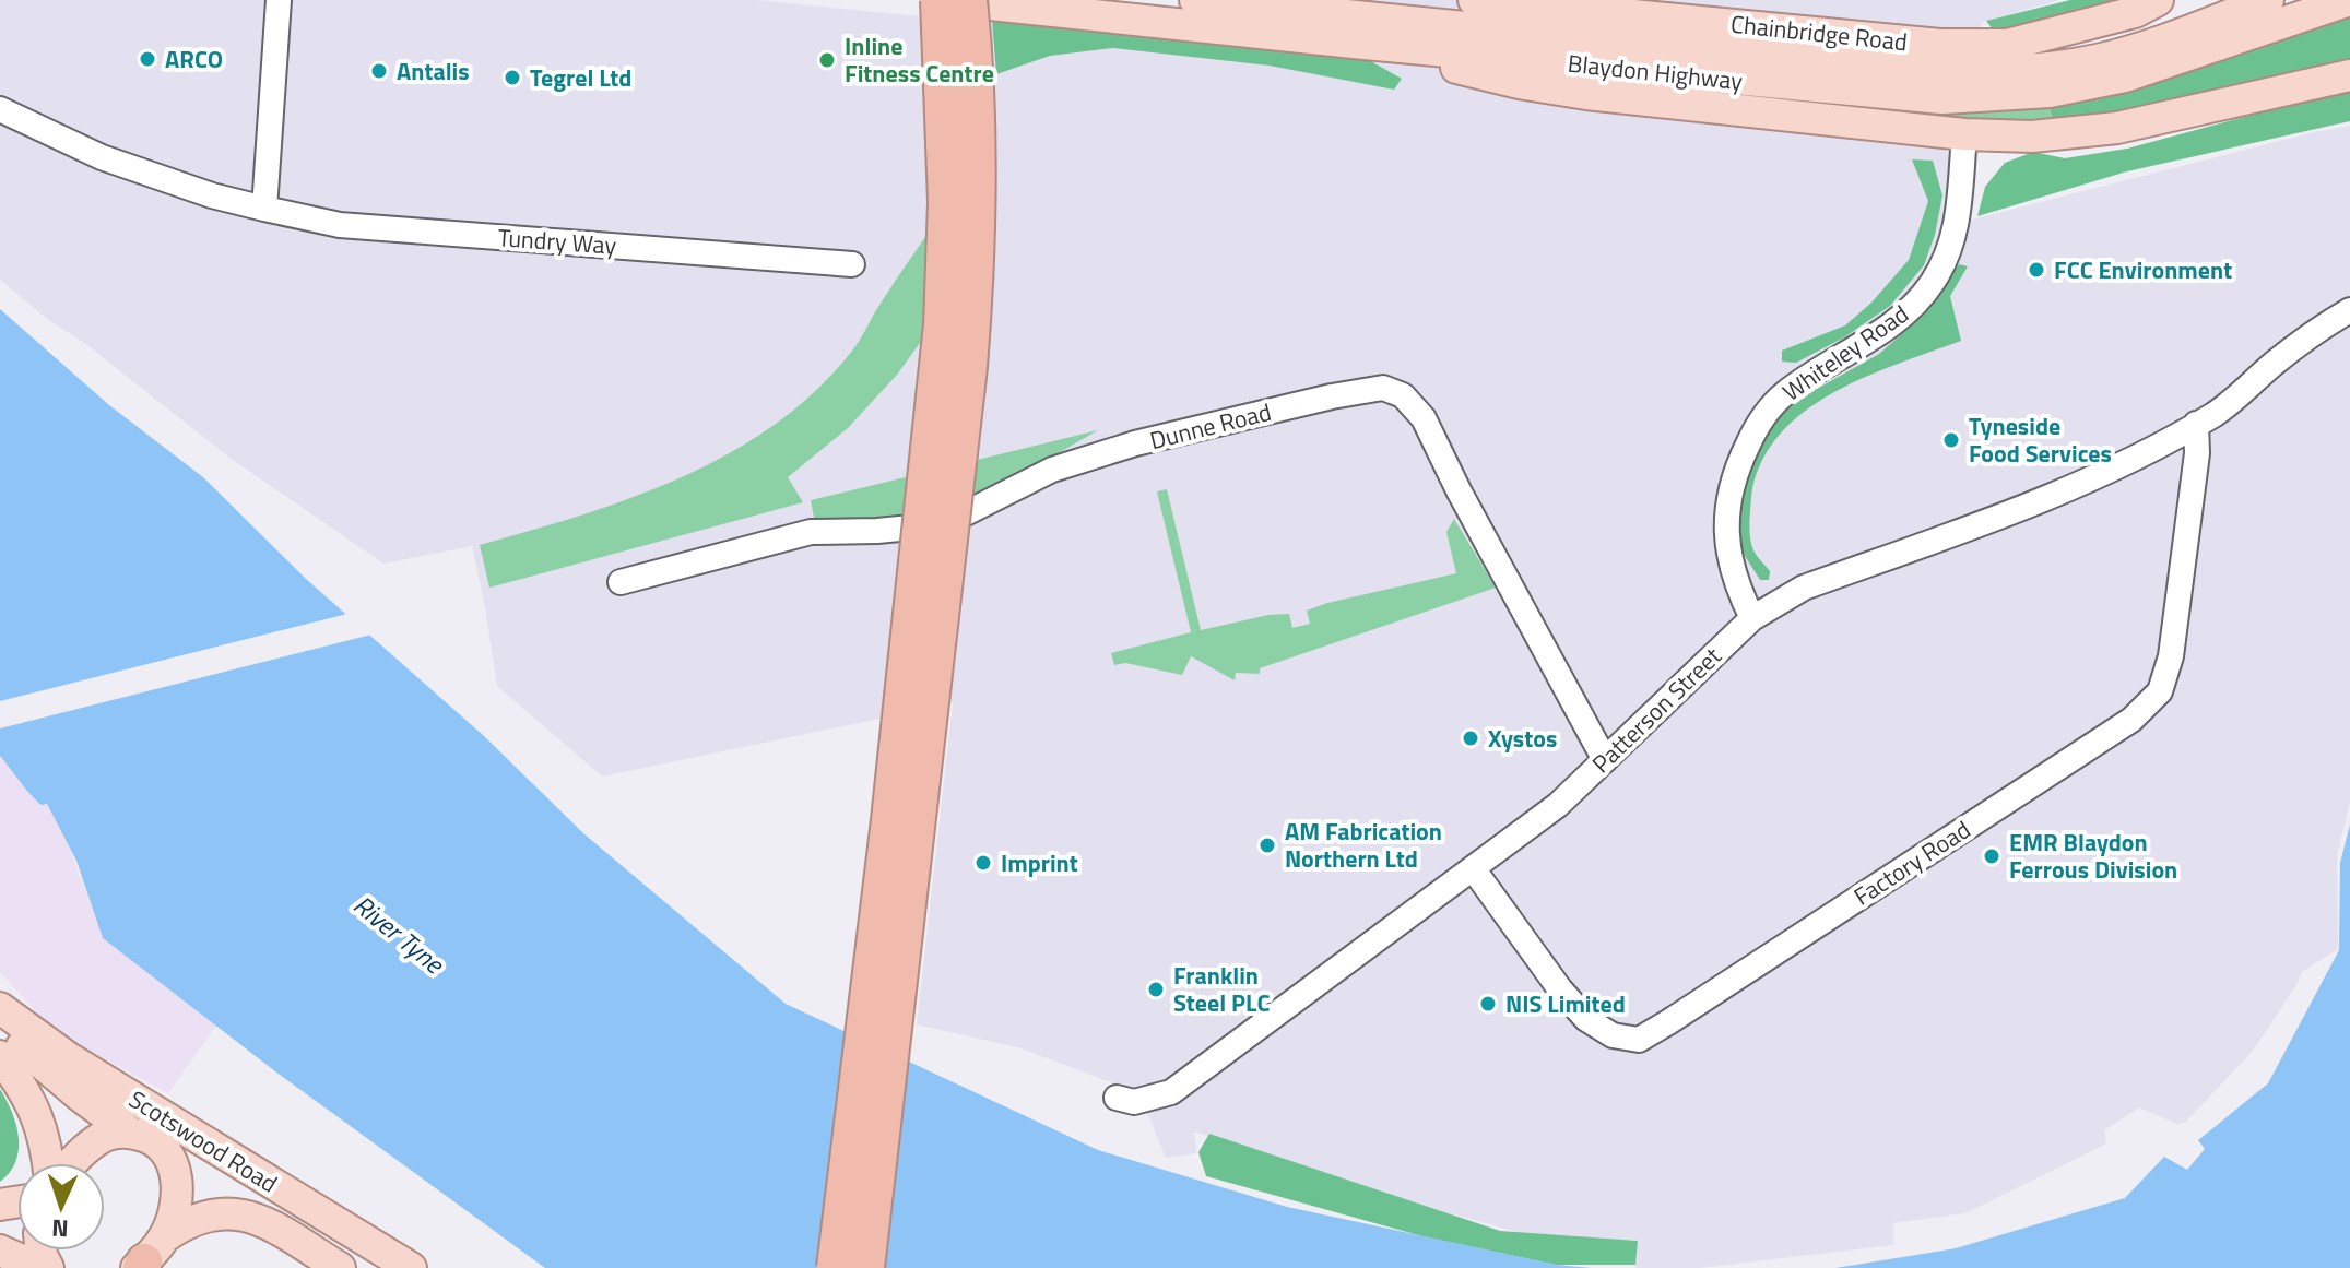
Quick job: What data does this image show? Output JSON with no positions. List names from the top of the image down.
{
  "streets": {
    "main road": ["Chainbridge Road", "Blaydon Highway", "Scotswood Road"],
    "street": [
      "Tundry Way",
      "Whiteley Road",
      "Dunne Road",
      "Patterson Street",
      "Factory Road"
    ]
  },
  "crossings": [
    ["Whiteley Road", "Patterson Street"],
    ["Dunne Road", "Patterson Street"],
    ["Patterson Street", "Factory Road"]
  ],
  "water": ["River Tyne"],
  "places": [
    "ARCO",
    "Inline Fitness Centre",
    "Antalis",
    "Tegrel Ltd",
    "FCC Environment",
    "Tyneside Food Services",
    "Xystos",
    "AM Fabrication Northern Ltd",
    "EMR Blaydon Ferrous Division",
    "Imprint",
    "Franklin Steel PLC",
    "NIS Limited"
  ],
  "north": "bottom"
}
